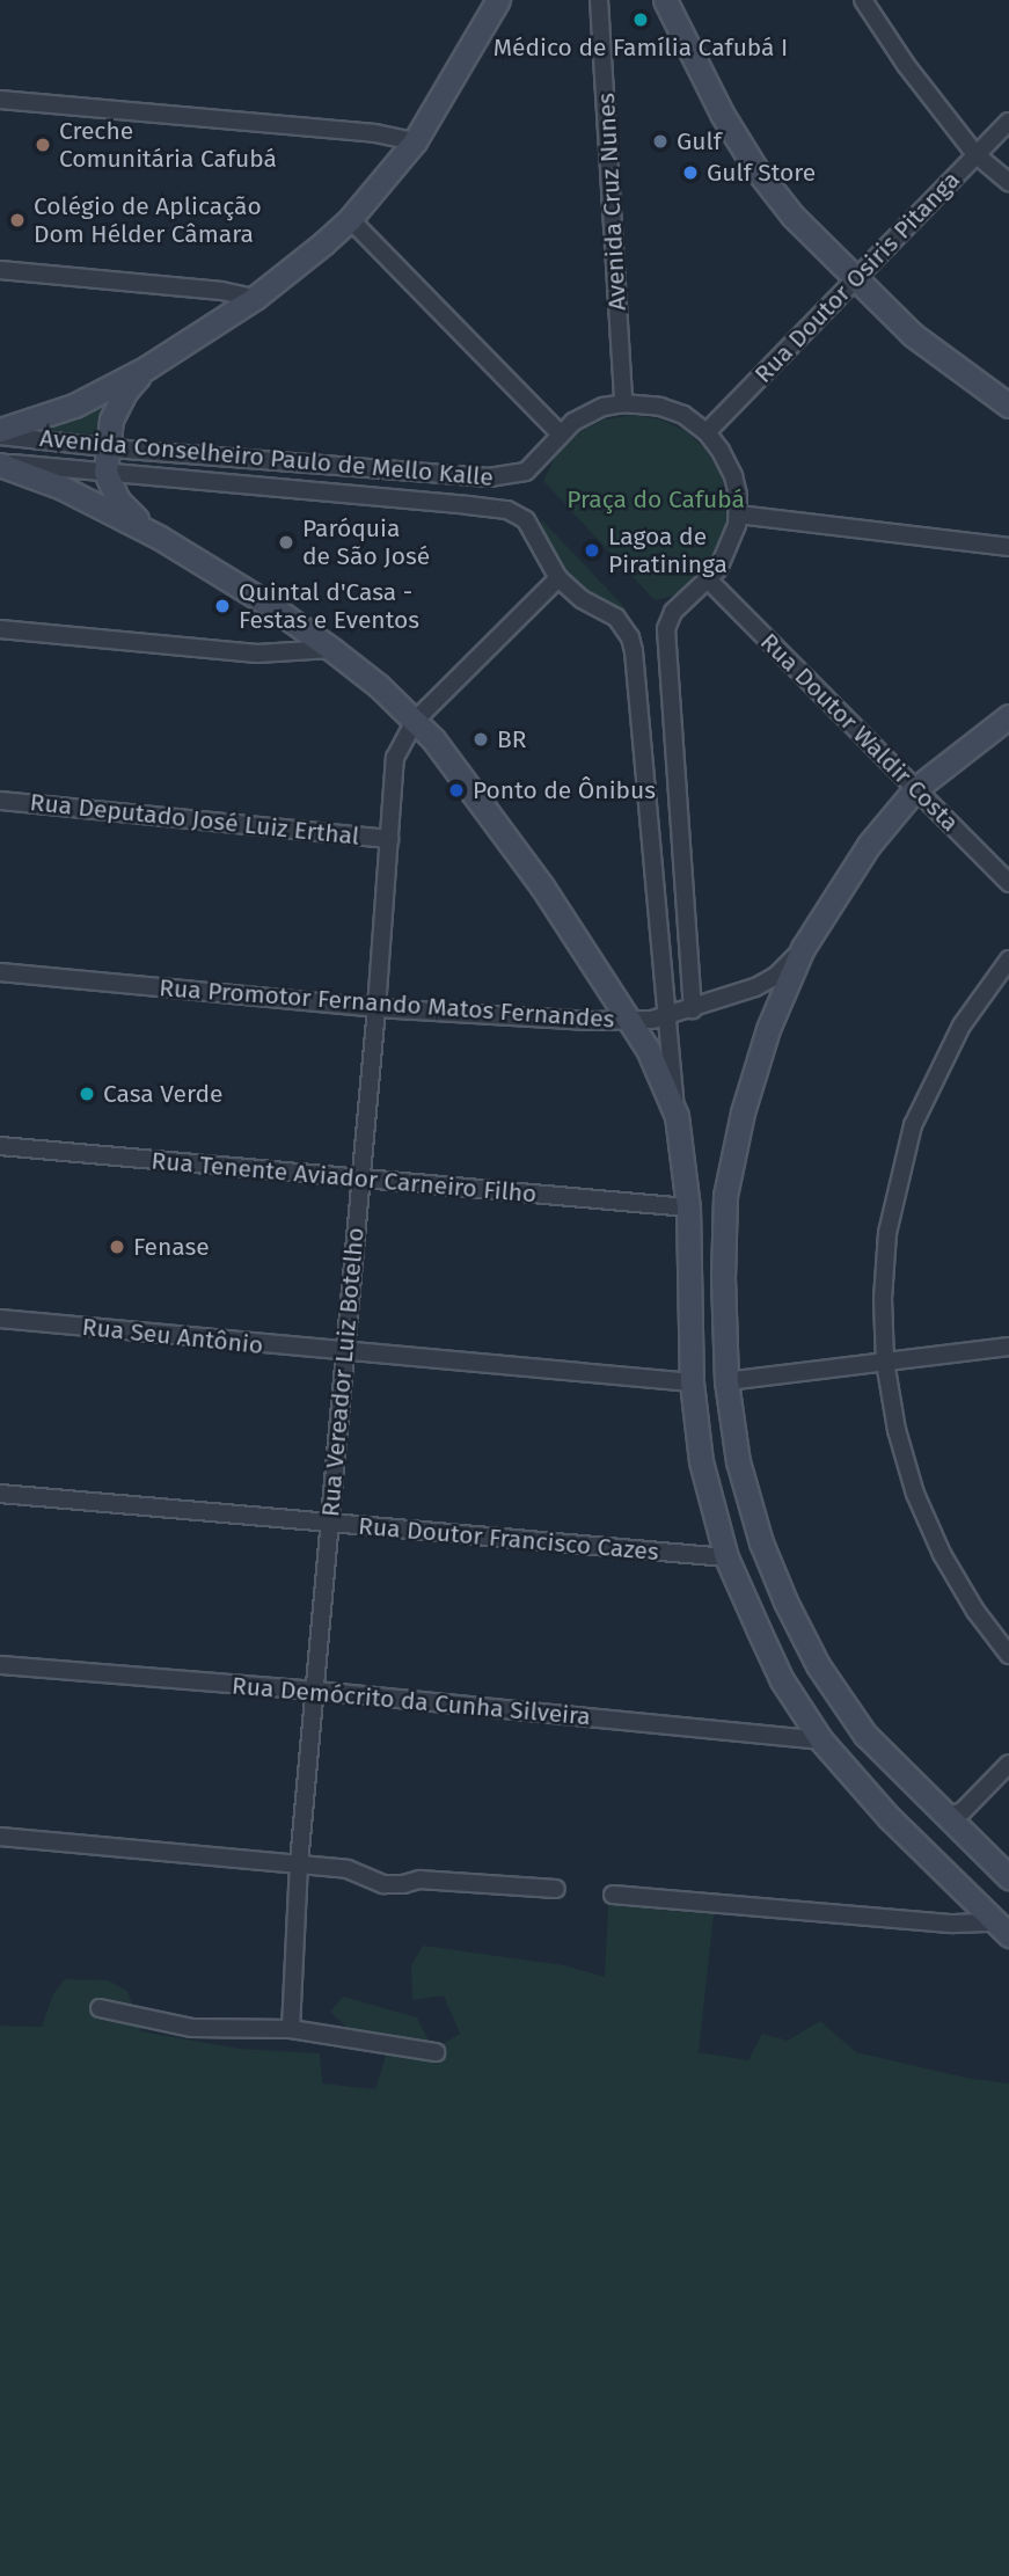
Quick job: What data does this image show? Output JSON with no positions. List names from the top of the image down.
{
  "streets": {
    "street": [
      "Avenida Cruz Nunes",
      "Rua Doutor Osiris Pitanga",
      "Avenida Conselheiro Paulo de Mello Kalle",
      "Rua Doutor Waldir Costa",
      "Rua Deputado José Luiz Erthal",
      "Rua Promotor Fernando Matos Fernandes",
      "Rua Tenente Aviador Carneiro Filho",
      "Rua Seu Antônio",
      "Rua Vereador Luiz Botelho",
      "Rua Doutor Francisco Cazes",
      "Rua Demócrito da Cunha Silveira"
    ]
  },
  "crossings": [
    ["Avenida Conselheiro Paulo de Mello Kalle", "Rua Vereador Luiz Botelho"],
    ["Rua Deputado José Luiz Erthal", "Rua Vereador Luiz Botelho"],
    ["Rua Promotor Fernando Matos Fernandes", "Rua Vereador Luiz Botelho"],
    ["Rua Tenente Aviador Carneiro Filho", "Rua Vereador Luiz Botelho"],
    ["Rua Seu Antônio", "Rua Vereador Luiz Botelho"],
    ["Rua Vereador Luiz Botelho", "Rua Doutor Francisco Cazes"],
    ["Rua Vereador Luiz Botelho", "Rua Demócrito da Cunha Silveira"]
  ],
  "parks": ["Praça do Cafubá"],
  "places": [
    "Médico de Família Cafubá I",
    "Gulf",
    "Creche Comunitária Cafubá",
    "Gulf Store",
    "Colégio de Aplicação Dom Hélder Câmara",
    "Paróquia de São José",
    "Lagoa de Piratininga",
    "Quintal d'Casa - Festas e Eventos",
    "BR",
    "Ponto de Ônibus",
    "Casa Verde",
    "Fenase"
  ]
}
